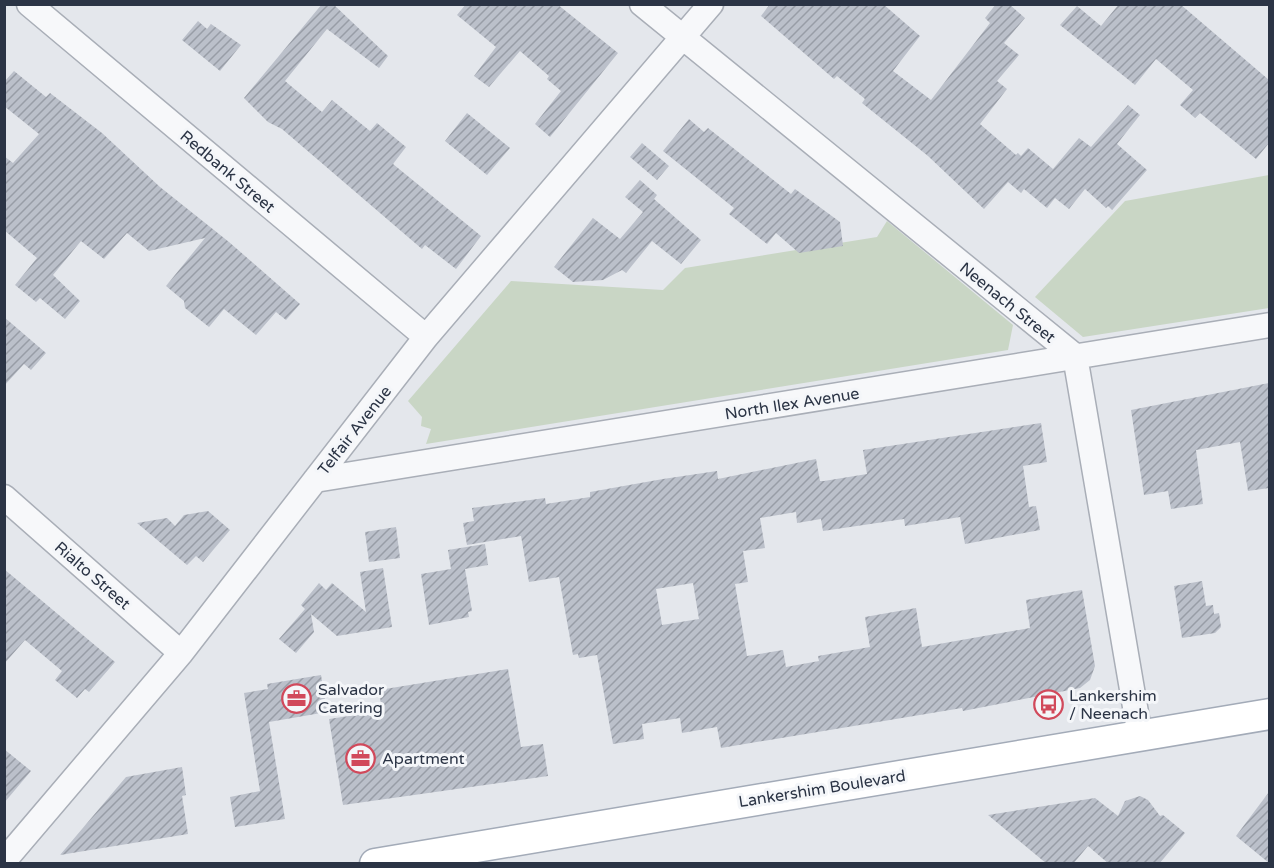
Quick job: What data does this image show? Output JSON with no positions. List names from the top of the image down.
{
  "streets": {
    "main road": ["Lankershim Boulevard"],
    "street": [
      "Redbank Street",
      "Neenach Street",
      "North Ilex Avenue",
      "Telfair Avenue",
      "Rialto Street"
    ]
  },
  "crossings": [
    ["Redbank Street", "Telfair Avenue"],
    ["Neenach Street", "North Ilex Avenue"],
    ["Neenach Street", "Telfair Avenue"],
    ["North Ilex Avenue", "Telfair Avenue"],
    ["Telfair Avenue", "Rialto Street"]
  ],
  "places": {
    "office": ["Salvador Catering", "Apartment"],
    "bus stop": ["Lankershim / Neenach"]
  }
}
